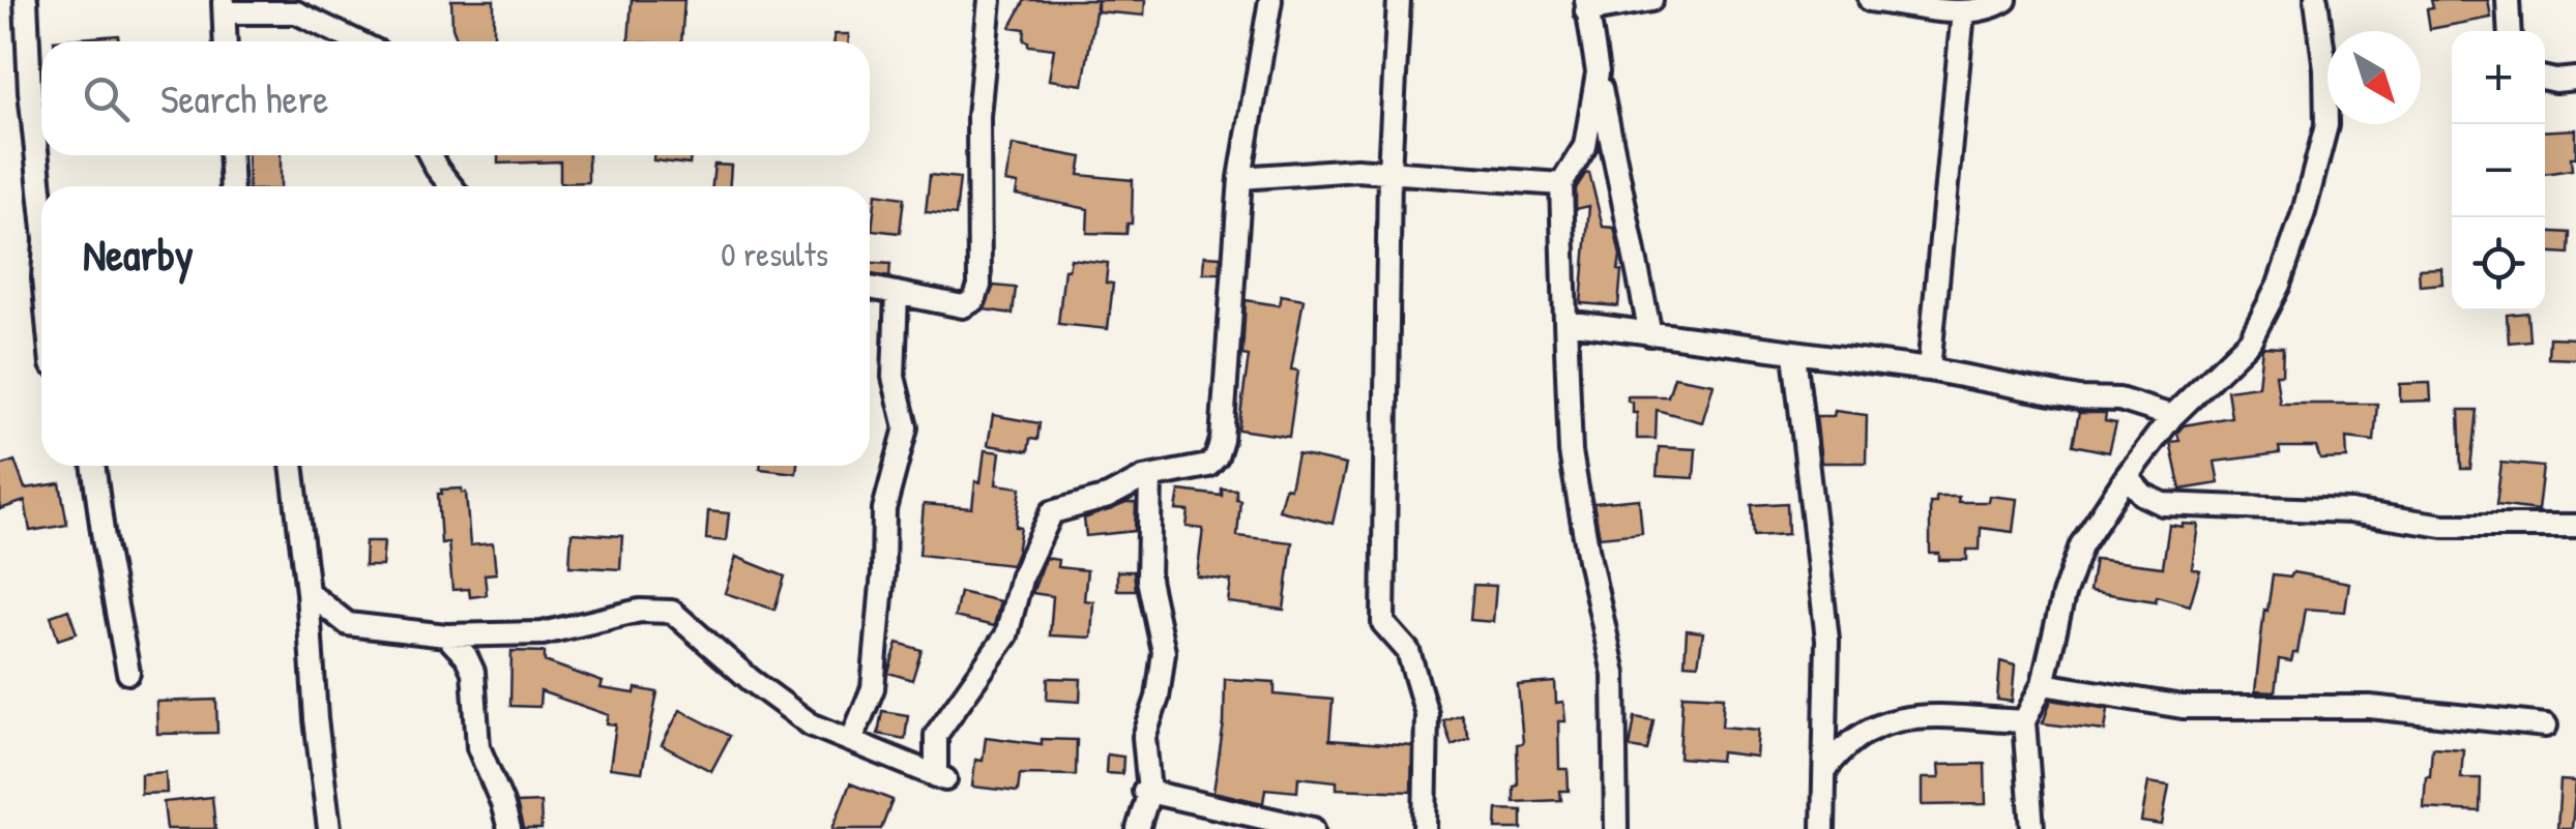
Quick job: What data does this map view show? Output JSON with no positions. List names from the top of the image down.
{
  "north": "bottom right",
  "page": {
    "map_buttons": ["+", "−"],
    "search": "Search here",
    "heading": ["Nearby", "0 results"]
  }
}
